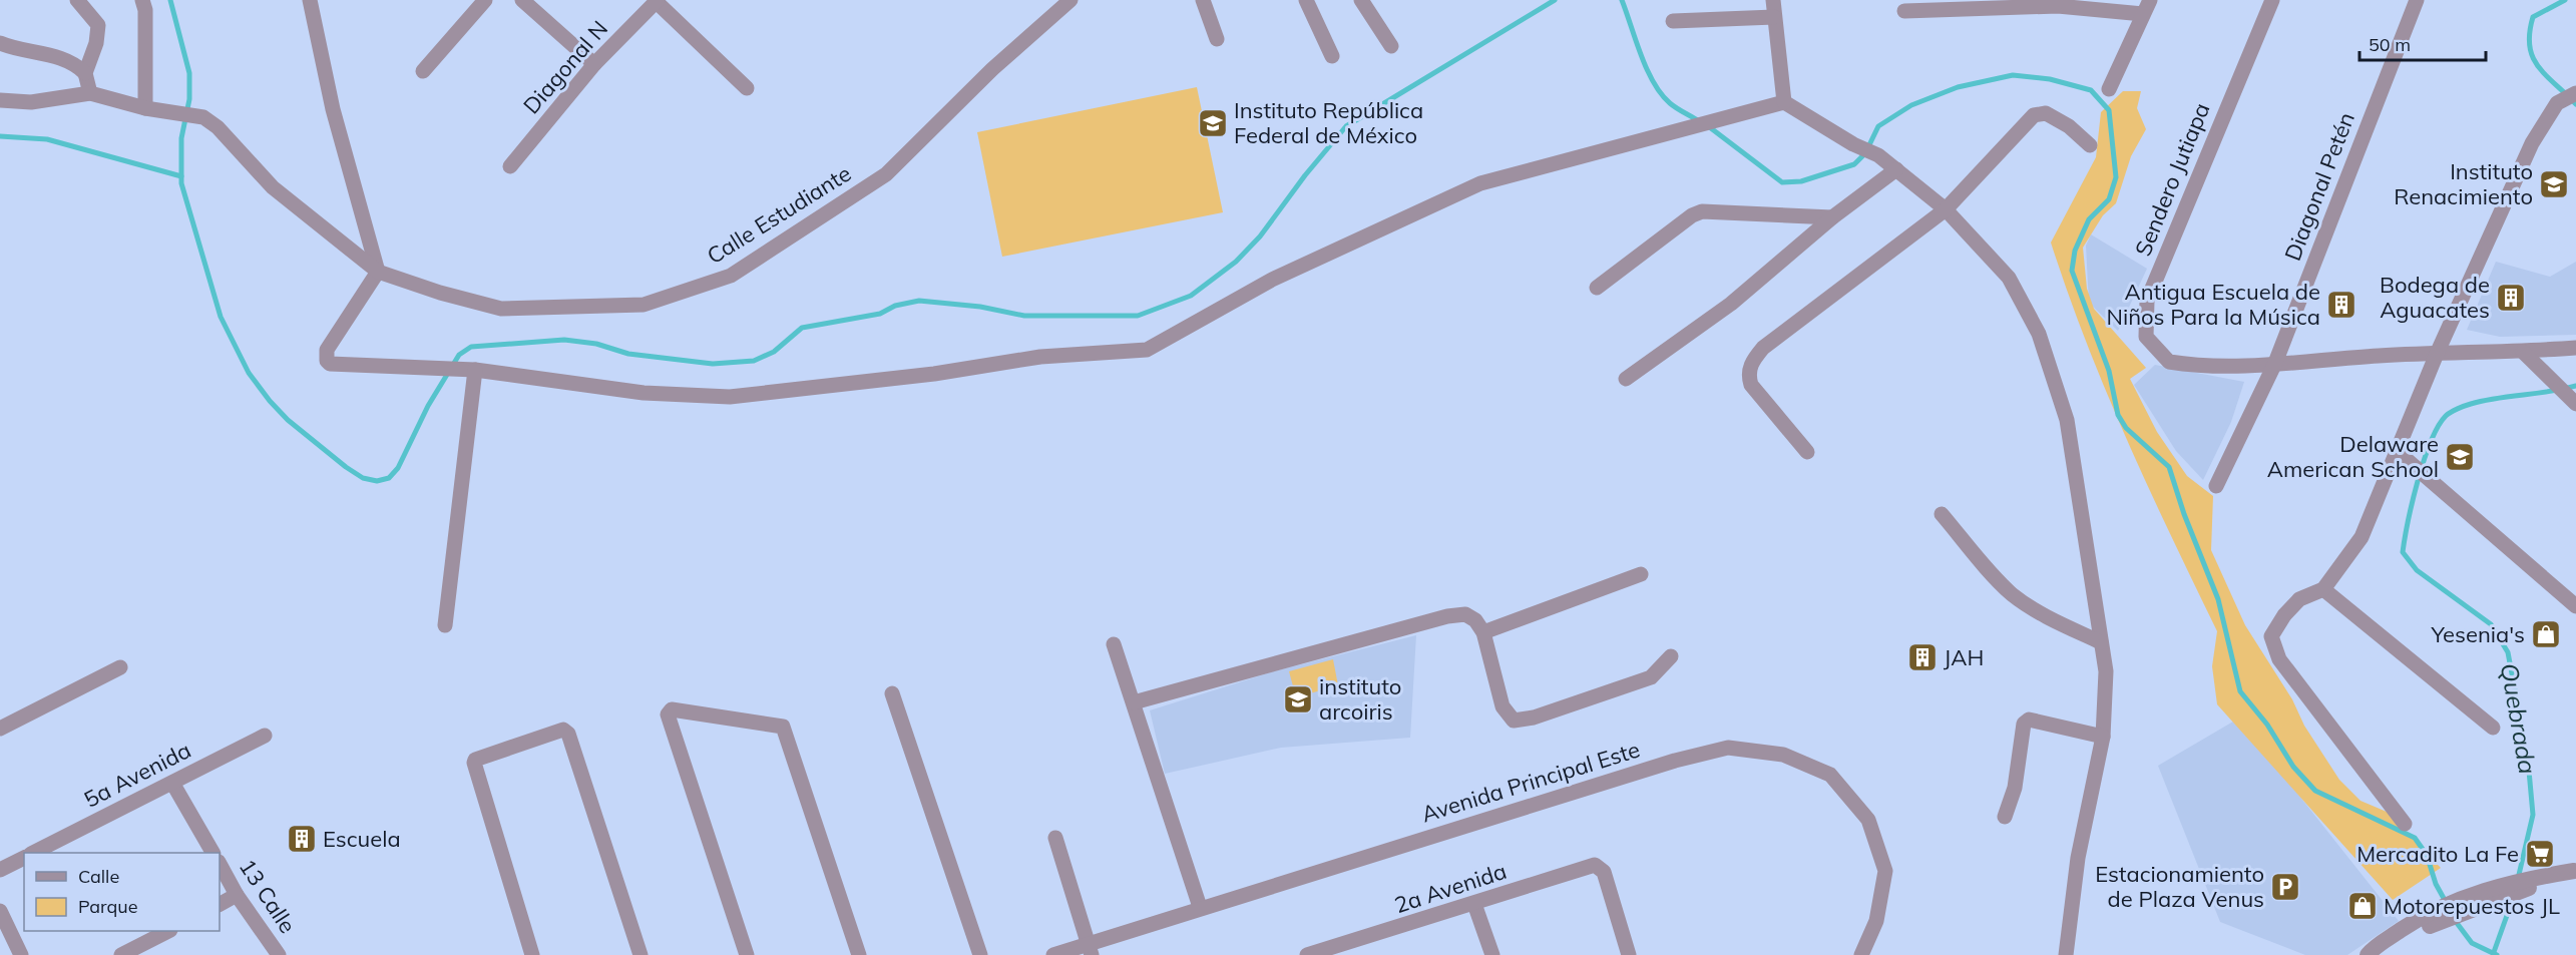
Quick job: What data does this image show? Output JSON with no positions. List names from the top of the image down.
{
  "streets": {
    "street": [
      "Diagonal N",
      "Sendero Jutiapa",
      "Diagonal Petén",
      "Calle Estudiante",
      "5a Avenida",
      "Avenida Principal Este",
      "2a Avenida",
      "13 Calle"
    ]
  },
  "crossings": [
    ["Sendero Jutiapa", "Diagonal Petén"],
    ["5a Avenida", "13 Calle"]
  ],
  "water": ["Quebrada"],
  "places": {
    "school or university": [
      "Instituto República Federal de México",
      "Instituto Renacimiento",
      "Delaware American School",
      "instituto arcoiris"
    ],
    "building": [
      "Bodega de Aguacates",
      "Antigua Escuela de Niños Para la Música",
      "JAH",
      "Escuela"
    ],
    "shop": ["Yesenia's", "Motorepuestos JL"],
    "supermarket": ["Mercadito La Fe"],
    "parking": ["Estacionamiento de Plaza Venus"]
  },
  "legend": ["Calle", "Parque"],
  "scale_bar": "50 m"
}
